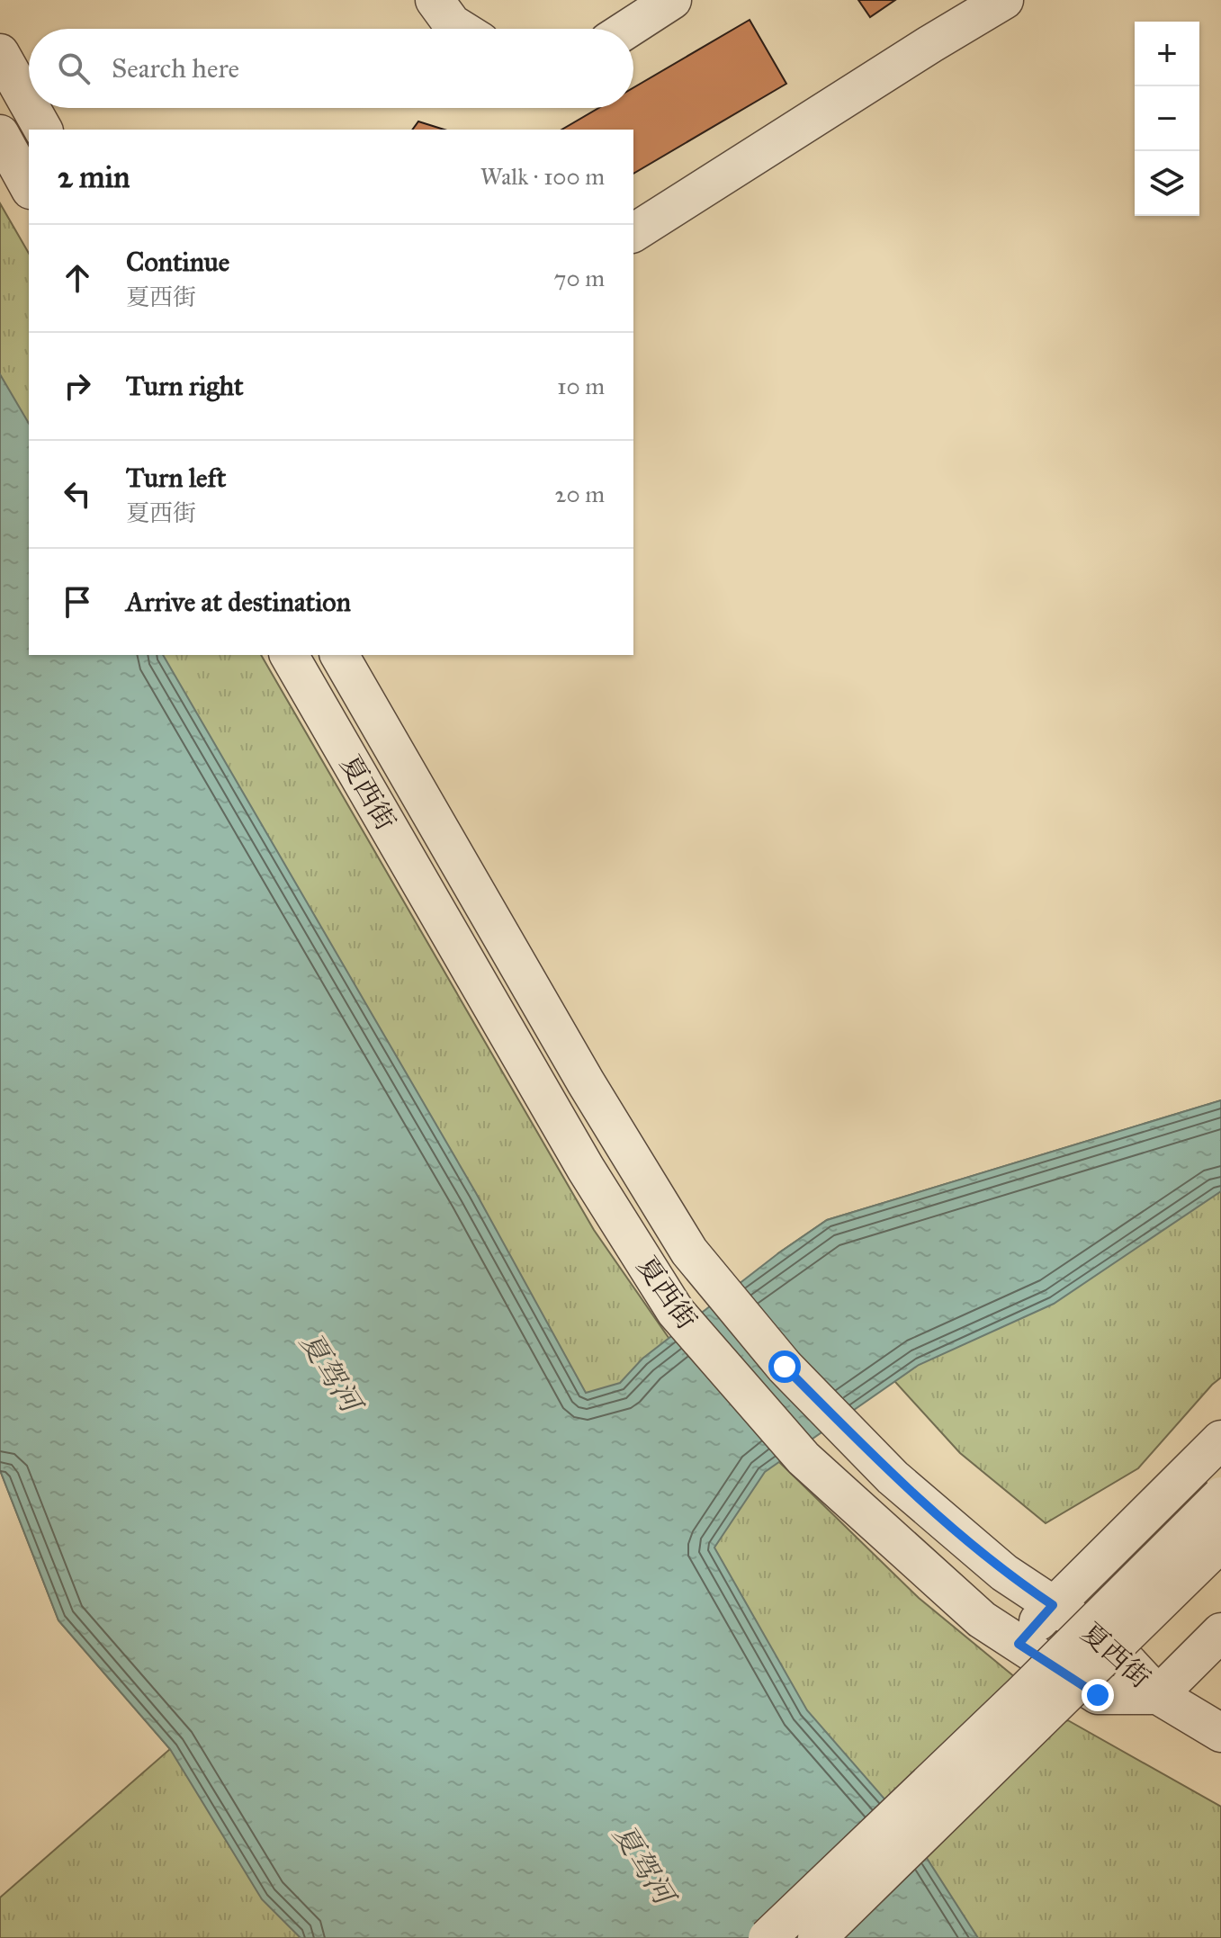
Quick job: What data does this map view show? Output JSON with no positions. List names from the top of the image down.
{
  "streets": {
    "street": ["夏西街"]
  },
  "water": ["夏驾河"],
  "page": {
    "map_buttons": ["+", "−"],
    "search": "Search here",
    "heading": ["2 min", "Walk · 100 m"],
    "list": [
      ["Continue", "夏西街", "70 m"],
      ["Turn right", "10 m"],
      ["Turn left", "夏西街", "20 m"],
      "Arrive at destination"
    ]
  }
}
